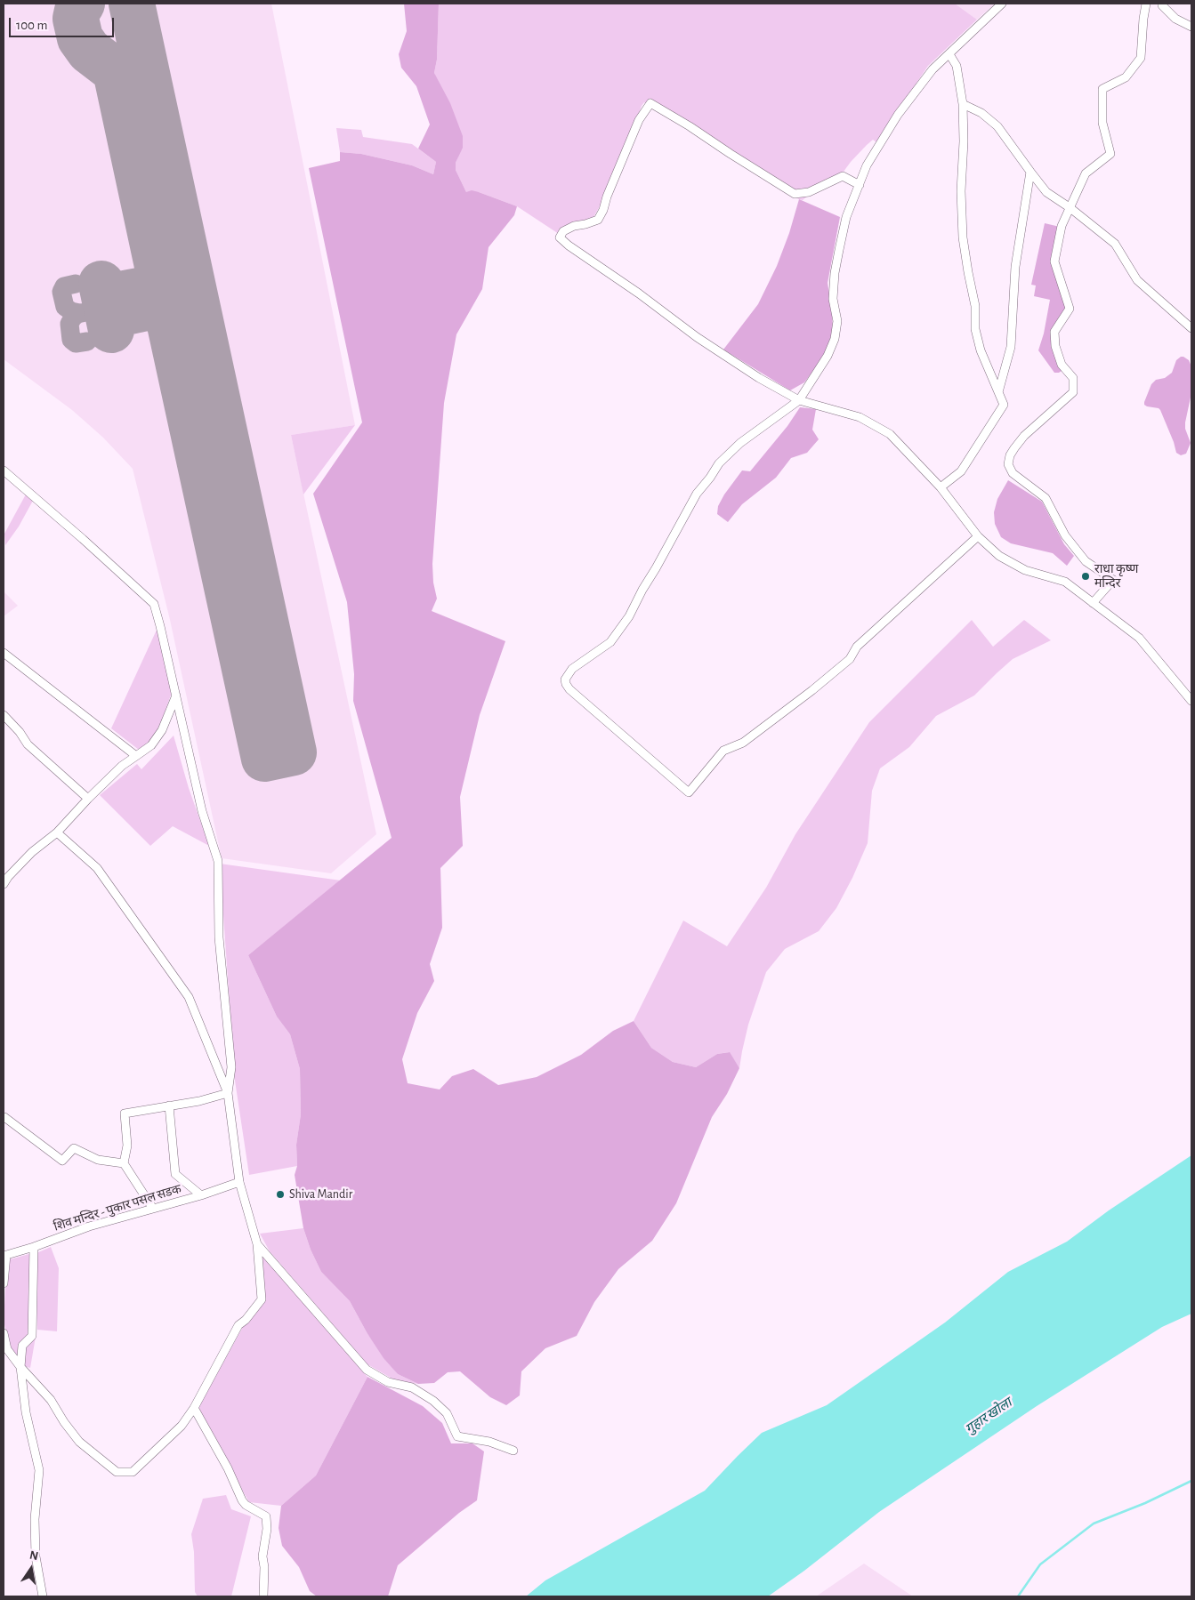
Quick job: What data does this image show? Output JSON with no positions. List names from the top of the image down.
{
  "streets": {
    "street": ["शिव मन्दिर - पुकार पसल सडक"]
  },
  "water": ["गुहार खोला"],
  "places": ["राधा कृष्ण मन्दिर", "Shiva Mandir"],
  "scale_bar": "100 m",
  "north": "top"
}
